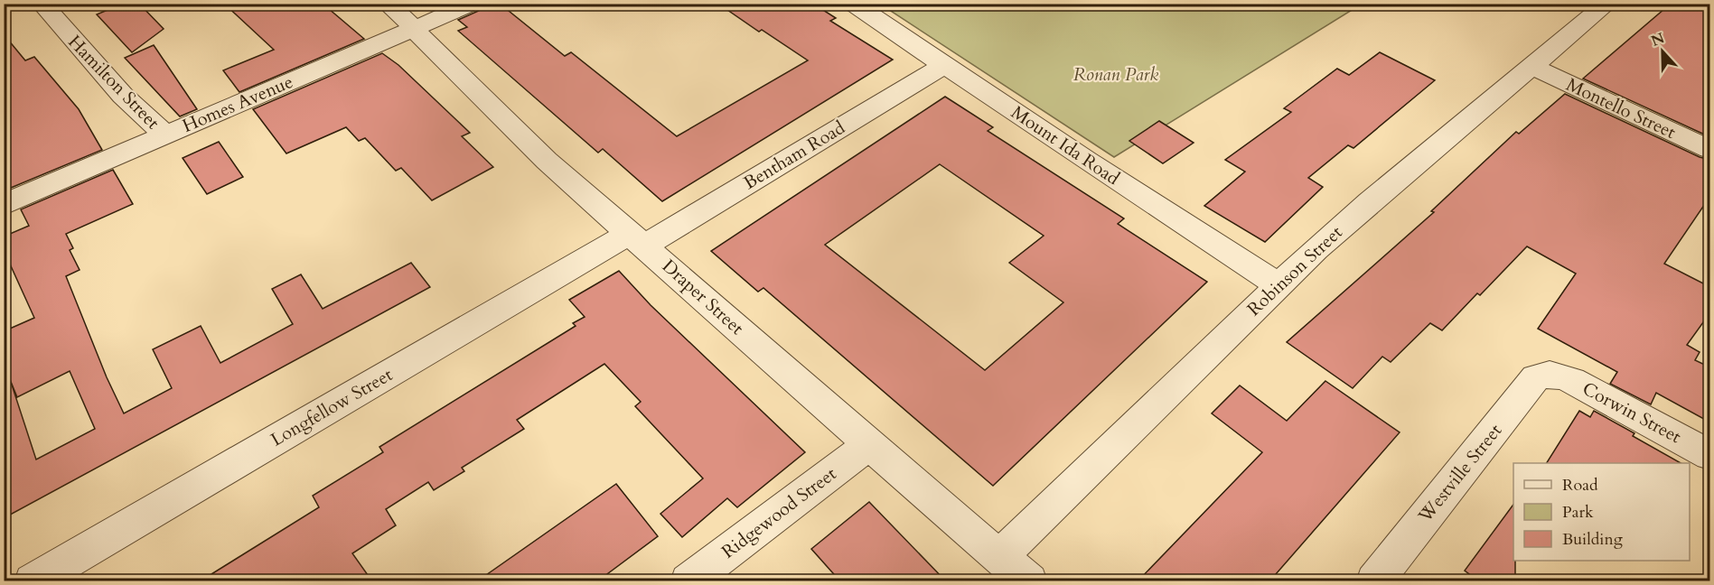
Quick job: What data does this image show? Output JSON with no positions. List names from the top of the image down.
{
  "streets": {
    "street": [
      "Hamilton Street",
      "Homes Avenue",
      "Montello Street",
      "Mount Ida Road",
      "Bentham Road",
      "Robinson Street",
      "Draper Street",
      "Longfellow Street",
      "Corwin Street",
      "Westville Street",
      "Ridgewood Street"
    ]
  },
  "crossings": [
    ["Hamilton Street", "Homes Avenue"],
    ["Homes Avenue", "Draper Street"],
    ["Montello Street", "Robinson Street"],
    ["Mount Ida Road", "Bentham Road"],
    ["Mount Ida Road", "Robinson Street"],
    ["Bentham Road", "Draper Street"],
    ["Bentham Road", "Longfellow Street"],
    ["Robinson Street", "Draper Street"],
    ["Draper Street", "Longfellow Street"],
    ["Draper Street", "Ridgewood Street"],
    ["Corwin Street", "Westville Street"]
  ],
  "parks": ["Ronan Park"],
  "legend": ["Road", "Park", "Building"],
  "north": "top"
}
